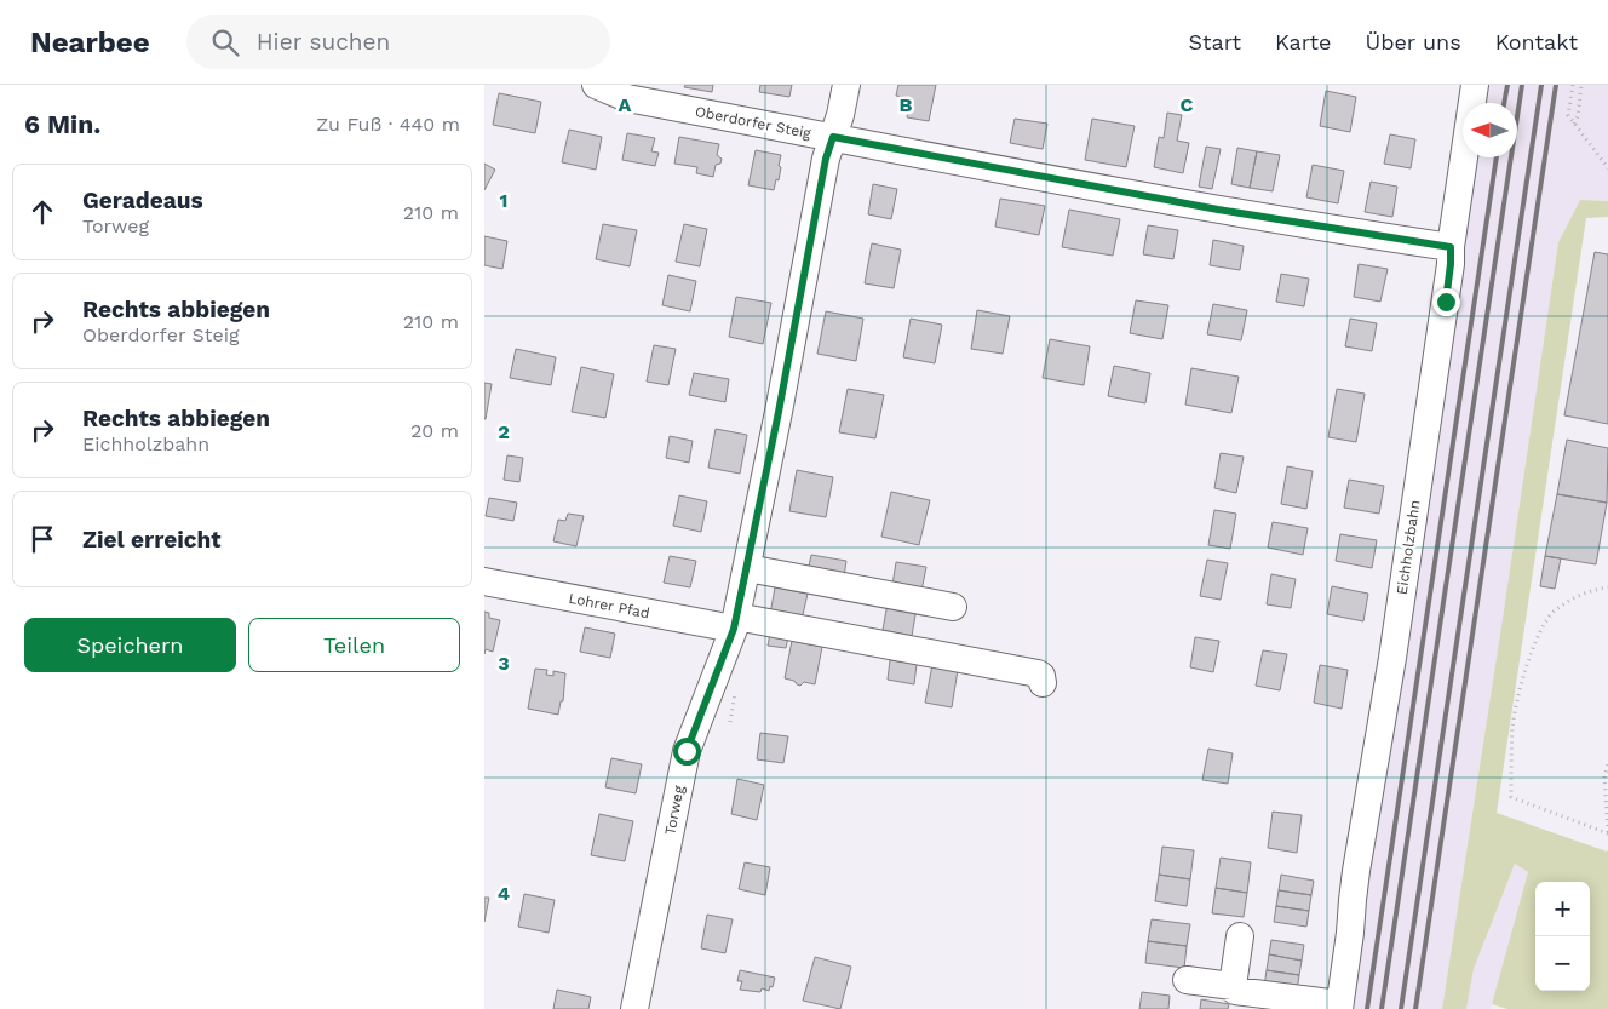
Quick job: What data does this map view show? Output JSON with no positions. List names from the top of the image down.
{
  "streets": {
    "street": [
      "Oberdorfer Steig",
      "Eichholzbahn",
      "Lohrer Pfad",
      "Torweg"
    ]
  },
  "crossings": [
    ["Oberdorfer Steig", "Eichholzbahn"],
    ["Oberdorfer Steig", "Torweg"],
    ["Lohrer Pfad", "Torweg"]
  ],
  "north": "left",
  "page": {
    "header": "Nearbee",
    "search": "Hier suchen",
    "nav": [
      "Start",
      "Karte",
      "Über uns",
      "Kontakt"
    ],
    "heading": ["6 Min.", "Zu Fuß · 440 m"],
    "list": [
      ["Geradeaus", "Torweg", "210 m"],
      ["Rechts abbiegen", "Oberdorfer Steig", "210 m"],
      ["Rechts abbiegen", "Eichholzbahn", "20 m"],
      "Ziel erreicht"
    ],
    "buttons": ["Speichern", "Teilen"],
    "map_buttons": ["+", "−"]
  },
  "grid": {
    "columns": ["A", "B", "C"],
    "rows": [
      "1",
      "2",
      "3",
      "4"
    ]
  }
}
